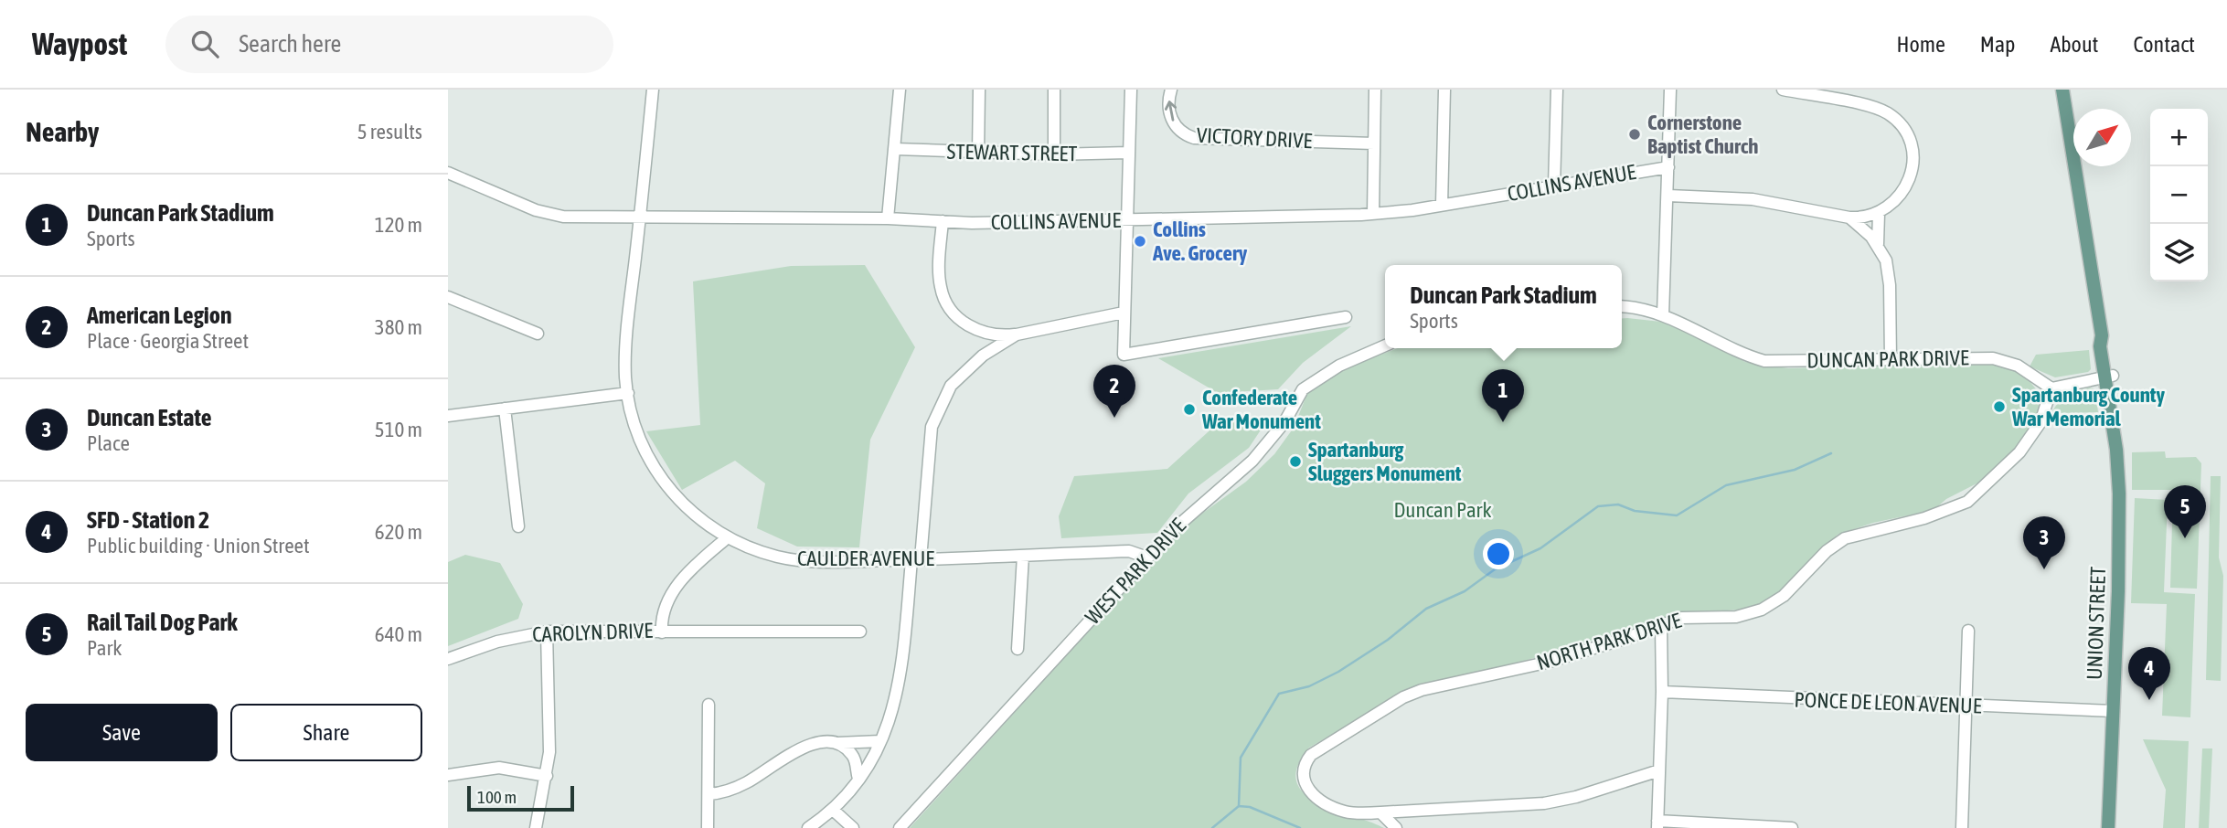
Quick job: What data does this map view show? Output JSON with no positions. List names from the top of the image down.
{
  "streets": {
    "main road": ["UNION STREET"],
    "street": [
      "VICTORY DRIVE",
      "STEWART STREET",
      "COLLINS AVENUE",
      "DUNCAN PARK DRIVE",
      "CAULDER AVENUE",
      "WEST PARK DRIVE",
      "CAROLYN DRIVE",
      "NORTH PARK DRIVE",
      "PONCE DE LEON AVENUE"
    ]
  },
  "crossings": [
    ["COLLINS AVENUE", "CAULDER AVENUE"],
    ["DUNCAN PARK DRIVE", "NORTH PARK DRIVE"],
    ["CAULDER AVENUE", "WEST PARK DRIVE"],
    ["CAULDER AVENUE", "CAROLYN DRIVE"],
    ["UNION STREET", "PONCE DE LEON AVENUE"]
  ],
  "one_way": ["VICTORY DRIVE"],
  "parks": ["Duncan Park"],
  "places": [
    "Cornerstone Baptist Church",
    "Collins Ave. Grocery",
    "Spartanburg County War Memorial",
    "Confederate War Monument",
    "Spartanburg Sluggers Monument"
  ],
  "scale_bar": "100 m",
  "north": "top right",
  "page": {
    "header": "Waypost",
    "search": "Search here",
    "nav": [
      "Home",
      "Map",
      "About",
      "Contact"
    ],
    "heading": ["Nearby", "5 results"],
    "map_buttons": ["+", "−"],
    "list": [
      {
        "mark": "1",
        "name": "Duncan Park Stadium",
        "note": "Sports",
        "value": "120 m"
      },
      {
        "mark": "2",
        "name": "American Legion",
        "note": "Place · Georgia Street",
        "value": "380 m"
      },
      {
        "mark": "3",
        "name": "Duncan Estate",
        "note": "Place",
        "value": "510 m"
      },
      {
        "mark": "4",
        "name": "SFD - Station 2",
        "note": "Public building · Union Street",
        "value": "620 m"
      },
      {
        "mark": "5",
        "name": "Rail Tail Dog Park",
        "note": "Park",
        "value": "640 m"
      }
    ],
    "popup": ["Duncan Park Stadium", "Sports"],
    "pins": [
      "2",
      "1",
      "5",
      "3",
      "4"
    ],
    "buttons": ["Save", "Share"],
    "scale": "100 m"
  }
}
